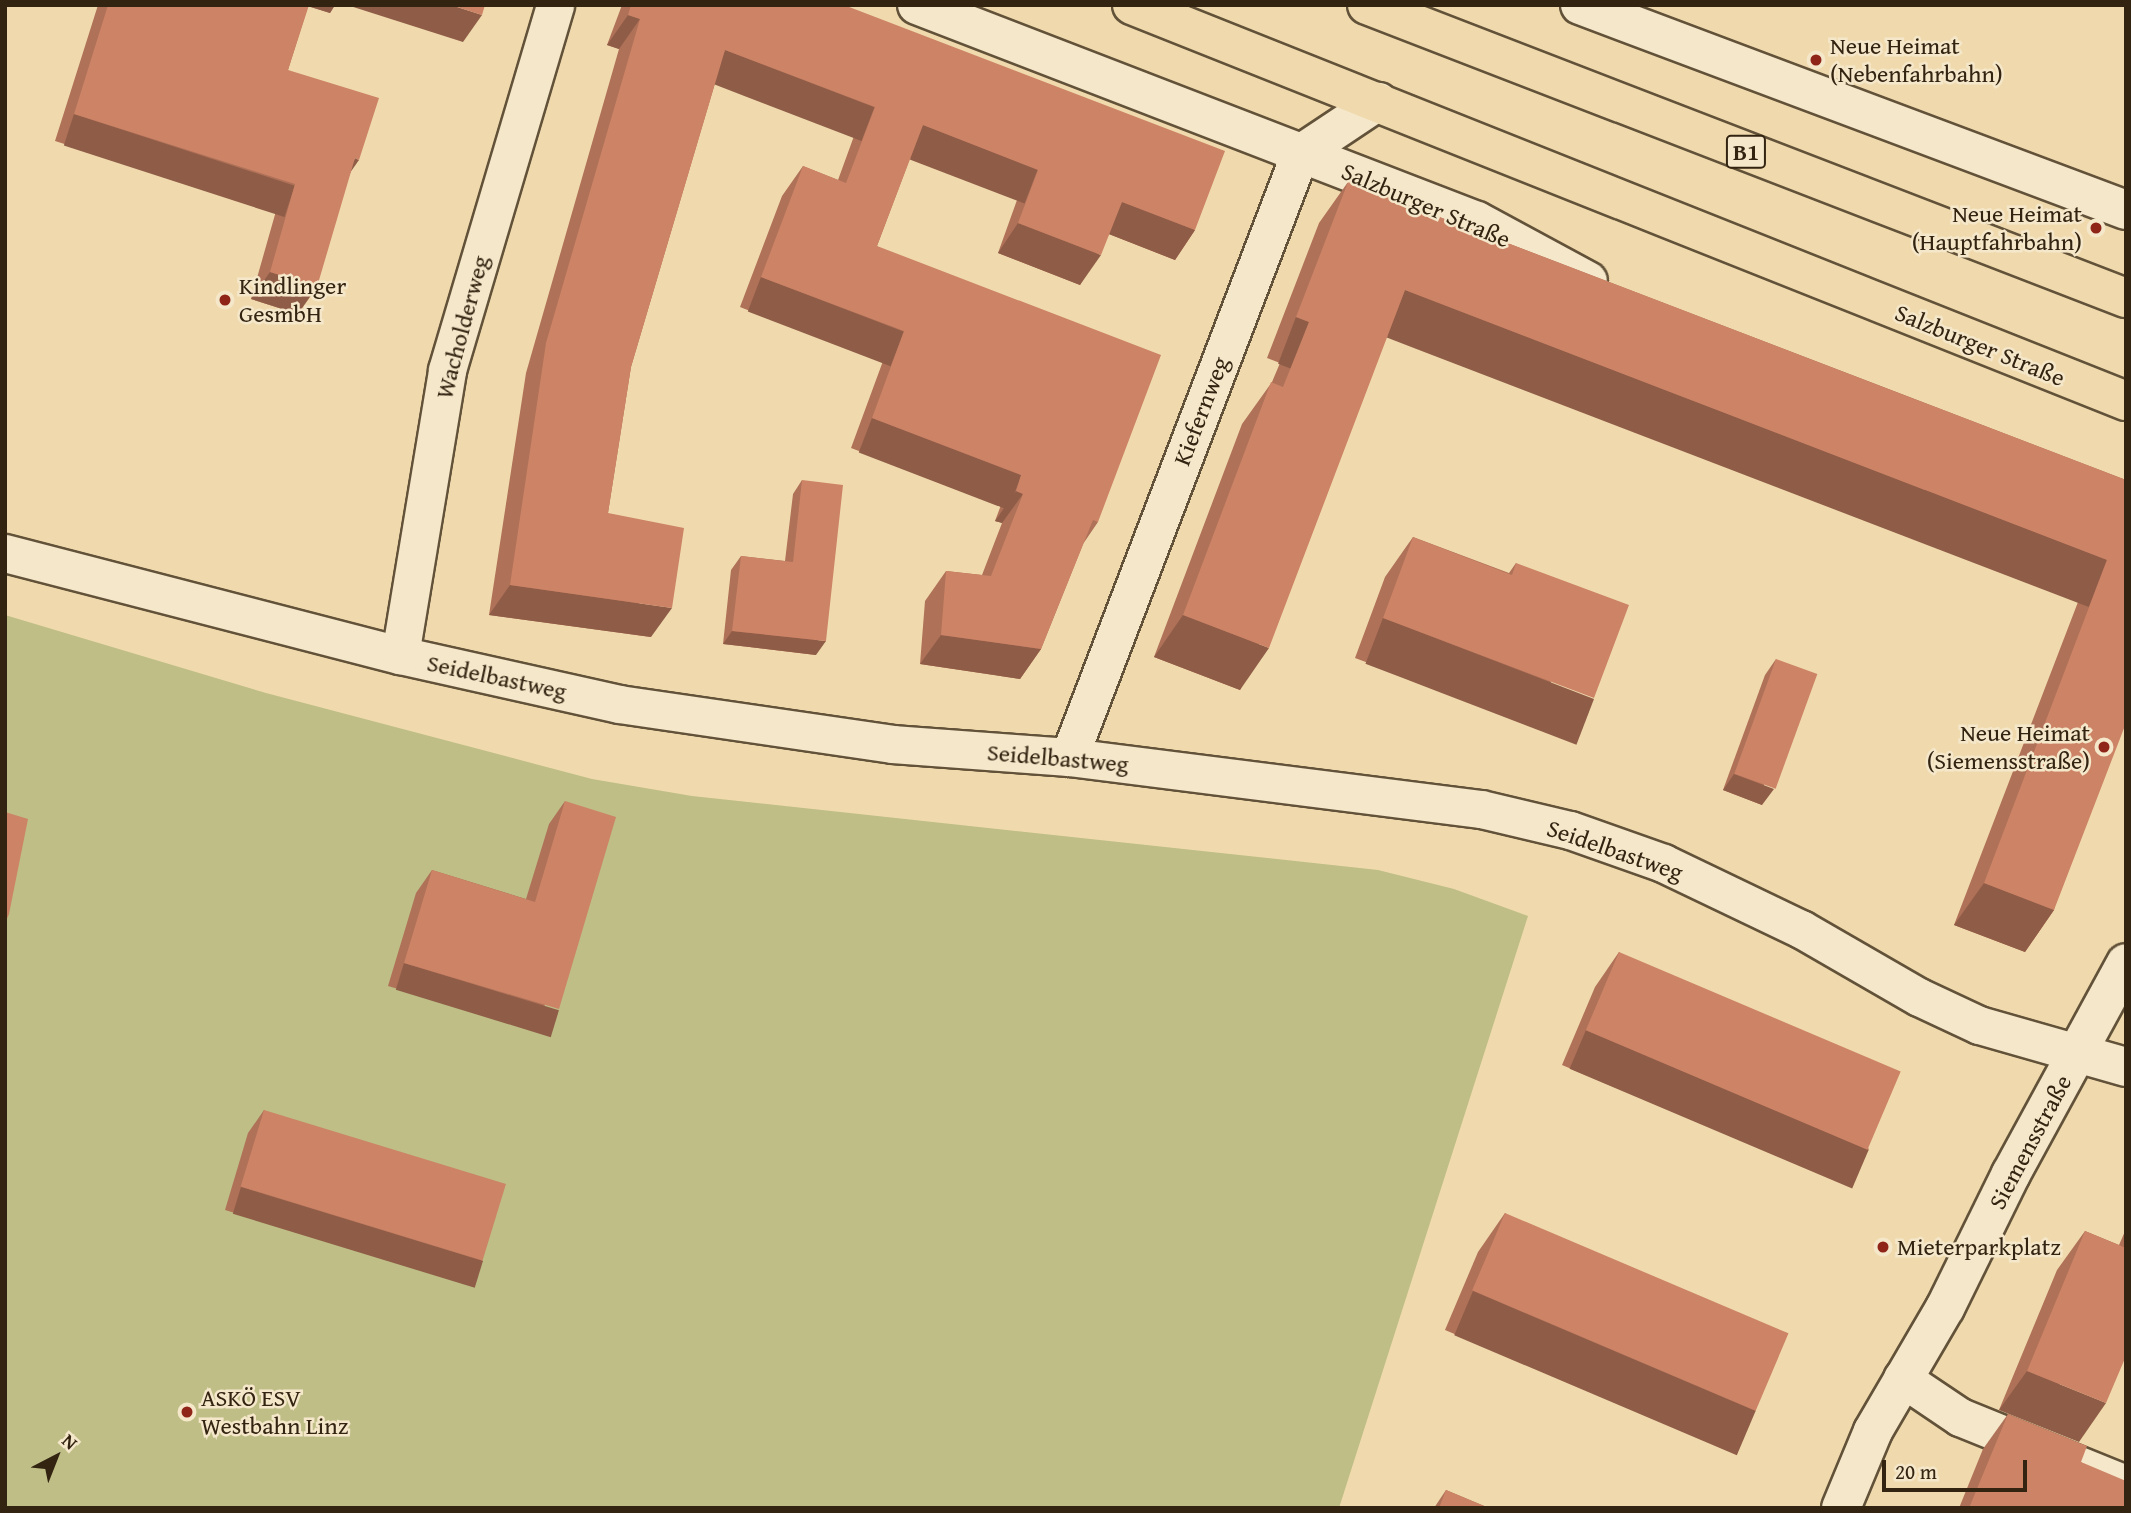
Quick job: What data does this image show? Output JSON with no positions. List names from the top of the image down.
{
  "streets": {
    "main road": ["B1", "Salzburger Straße"],
    "street": [
      "Wacholderweg",
      "Kiefernweg",
      "Seidelbastweg",
      "Siemensstraße"
    ]
  },
  "crossings": [
    ["Salzburger Straße", "Kiefernweg"],
    ["Wacholderweg", "Seidelbastweg"],
    ["Kiefernweg", "Seidelbastweg"],
    ["Seidelbastweg", "Siemensstraße"]
  ],
  "places": [
    "Neue Heimat (Nebenfahrbahn)",
    "Neue Heimat (Hauptfahrbahn)",
    "Kindlinger GesmbH",
    "Neue Heimat (Siemensstraße)",
    "Mieterparkplatz",
    "ASKÖ ESV Westbahn Linz"
  ],
  "scale_bar": "20 m",
  "north": "top right"
}
